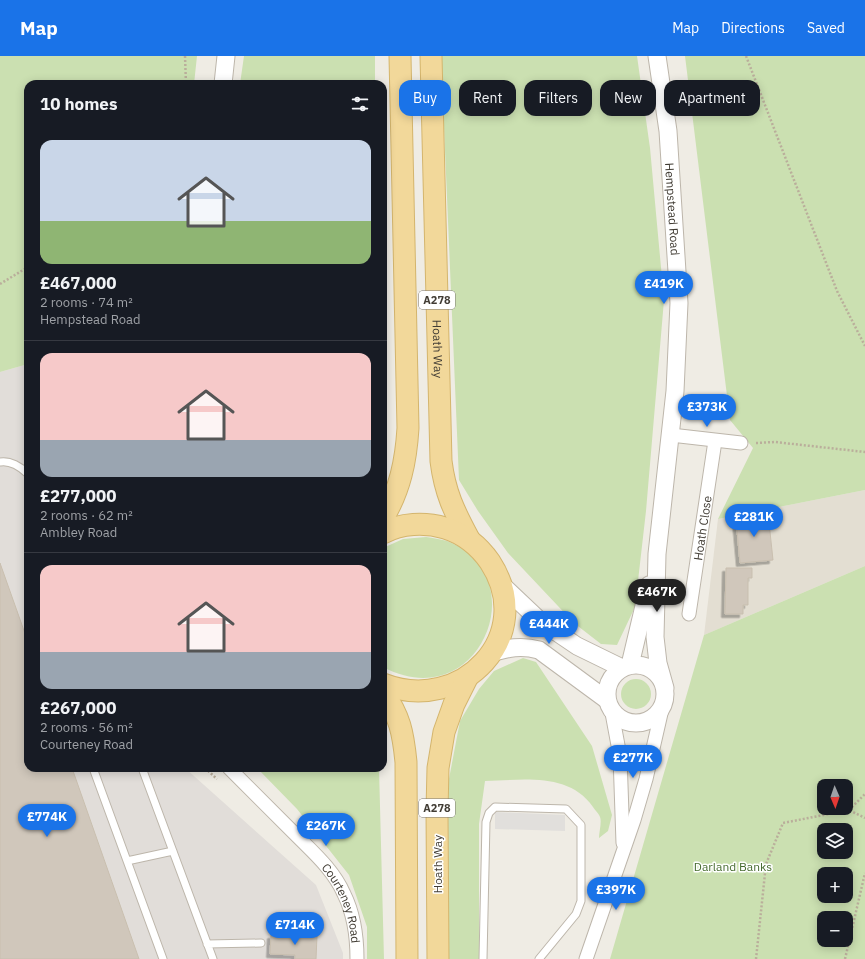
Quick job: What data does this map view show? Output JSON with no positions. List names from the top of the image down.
{
  "streets": {
    "main road": ["A278", "Hoath Way"],
    "street": ["Hempstead Road", "Hoath Close", "Courteney Road"]
  },
  "parks": ["Darland Banks"],
  "north": "bottom",
  "page": {
    "header": "Map",
    "nav": ["Map", "Directions", "Saved"],
    "chip": [
      "Buy",
      "Rent",
      "Filters",
      "New",
      "Apartment"
    ],
    "heading": "10 homes",
    "list": [
      {
        "name": "£467,000",
        "note": "2 rooms · 74 m² · Hempstead Road"
      },
      {
        "name": "£277,000",
        "note": "2 rooms · 62 m² · Ambley Road"
      },
      {
        "name": "£267,000",
        "note": "2 rooms · 56 m² · Courteney Road"
      }
    ],
    "price": [
      "£419K",
      "£373K",
      "£281K",
      "£467K",
      "£444K",
      "£277K",
      "£774K",
      "£267K",
      "£397K",
      "£714K"
    ],
    "map_buttons": ["+", "−"]
  }
}
